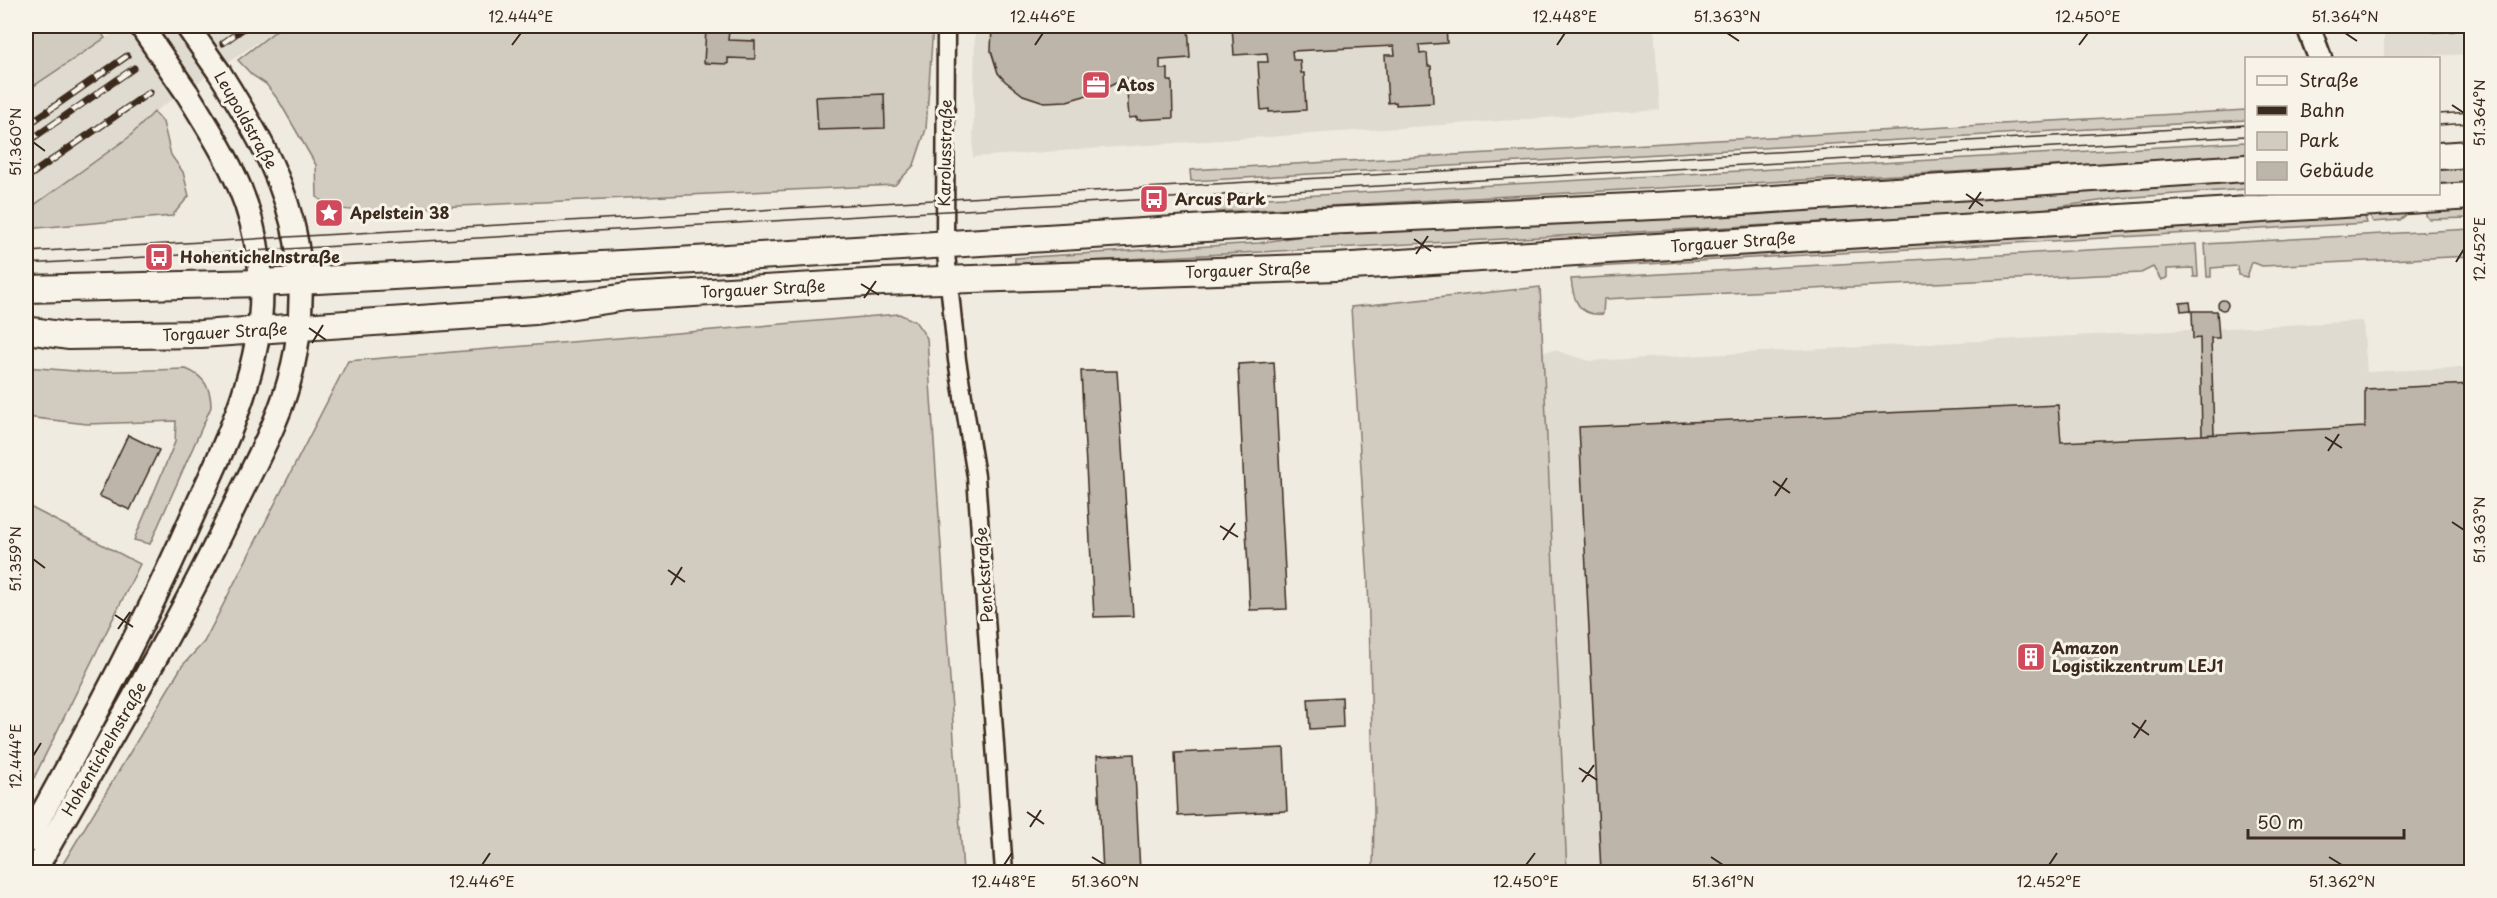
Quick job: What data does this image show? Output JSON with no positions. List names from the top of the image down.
{
  "streets": {
    "main road": ["Leupoldstraße", "Torgauer Straße", "Hohentichelnstraße"],
    "street": ["Karolusstraße", "Penckstraße"]
  },
  "crossings": [
    ["Leupoldstraße", "Torgauer Straße"],
    ["Leupoldstraße", "Hohentichelnstraße"],
    ["Karolusstraße", "Torgauer Straße"],
    ["Karolusstraße", "Penckstraße"],
    ["Torgauer Straße", "Penckstraße"],
    ["Torgauer Straße", "Hohentichelnstraße"]
  ],
  "places": {
    "office": ["Atos"],
    "bus stop": ["Arcus Park", "Hohentichelnstraße"],
    "place": ["Apelstein 38"],
    "building": ["Amazon Logistikzentrum LEJ1"]
  },
  "legend": [
    "Straße",
    "Bahn",
    "Park",
    "Gebäude"
  ],
  "scale_bar": "50 m",
  "coordinates": [
    "12.444°E",
    "12.446°E",
    "12.448°E",
    "51.363°N",
    "12.450°E",
    "51.364°N",
    "51.360°N",
    "12.452°E",
    "51.359°N",
    "51.361°N",
    "51.362°N"
  ]
}
